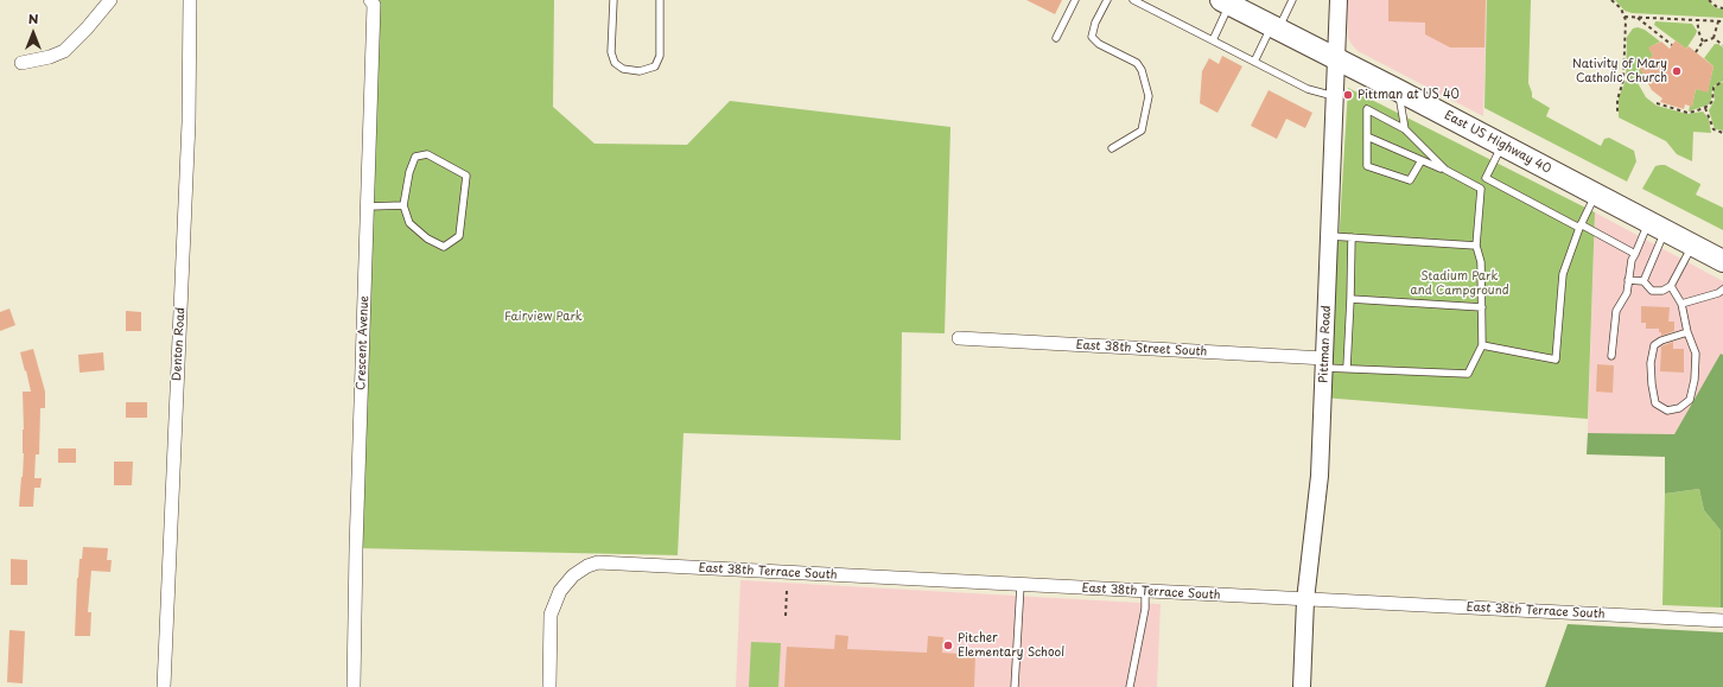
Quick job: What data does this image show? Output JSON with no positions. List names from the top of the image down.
{
  "streets": {
    "main road": ["East US Highway 40"],
    "street": [
      "Crescent Avenue",
      "Denton Road",
      "Pittman Road",
      "East 38th Street South",
      "East 38th Terrace South"
    ]
  },
  "crossings": [
    ["East US Highway 40", "Pittman Road"],
    ["Pittman Road", "East 38th Street South"],
    ["Pittman Road", "East 38th Terrace South"]
  ],
  "parks": ["Stadium Park and Campground", "Fairview Park"],
  "places": ["Nativity of Mary Catholic Church", "Pittman at US 40", "Pitcher Elementary School"],
  "north": "top"
}
